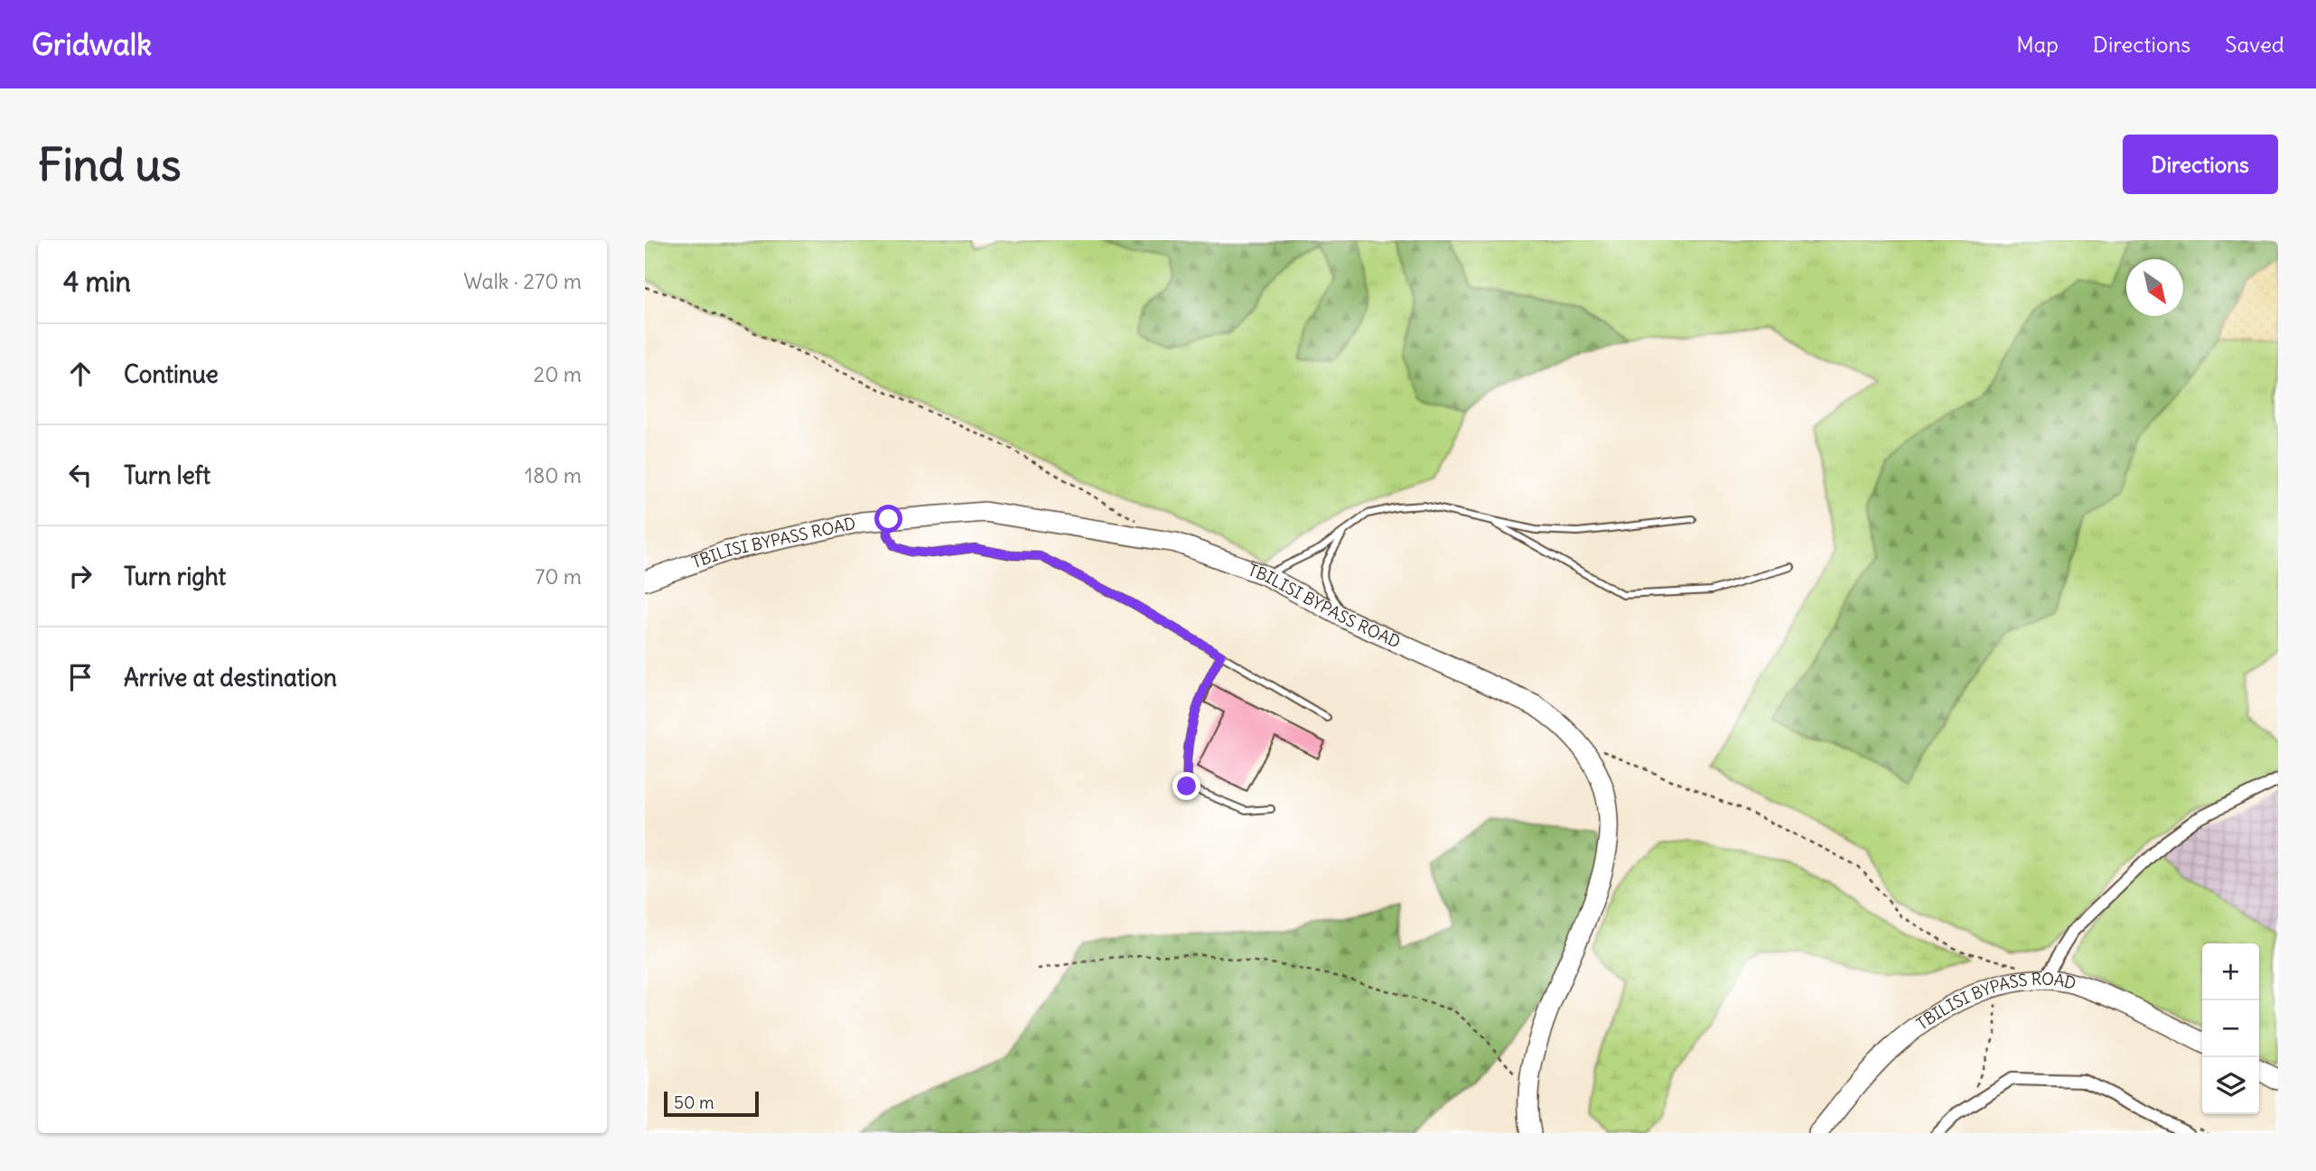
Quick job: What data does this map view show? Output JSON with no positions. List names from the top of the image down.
{
  "streets": {
    "highway": ["TBILISI BYPASS ROAD"]
  },
  "scale_bar": "50 m",
  "north": "bottom right",
  "page": {
    "header": "Gridwalk",
    "nav": ["Map", "Directions", "Saved"],
    "buttons": "Directions",
    "title": "Find us",
    "heading": ["4 min", "Walk · 270 m"],
    "list": [
      ["Continue", "20 m"],
      ["Turn left", "180 m"],
      ["Turn right", "70 m"],
      "Arrive at destination"
    ],
    "map_buttons": ["+", "−"],
    "scale": "50 m"
  }
}
